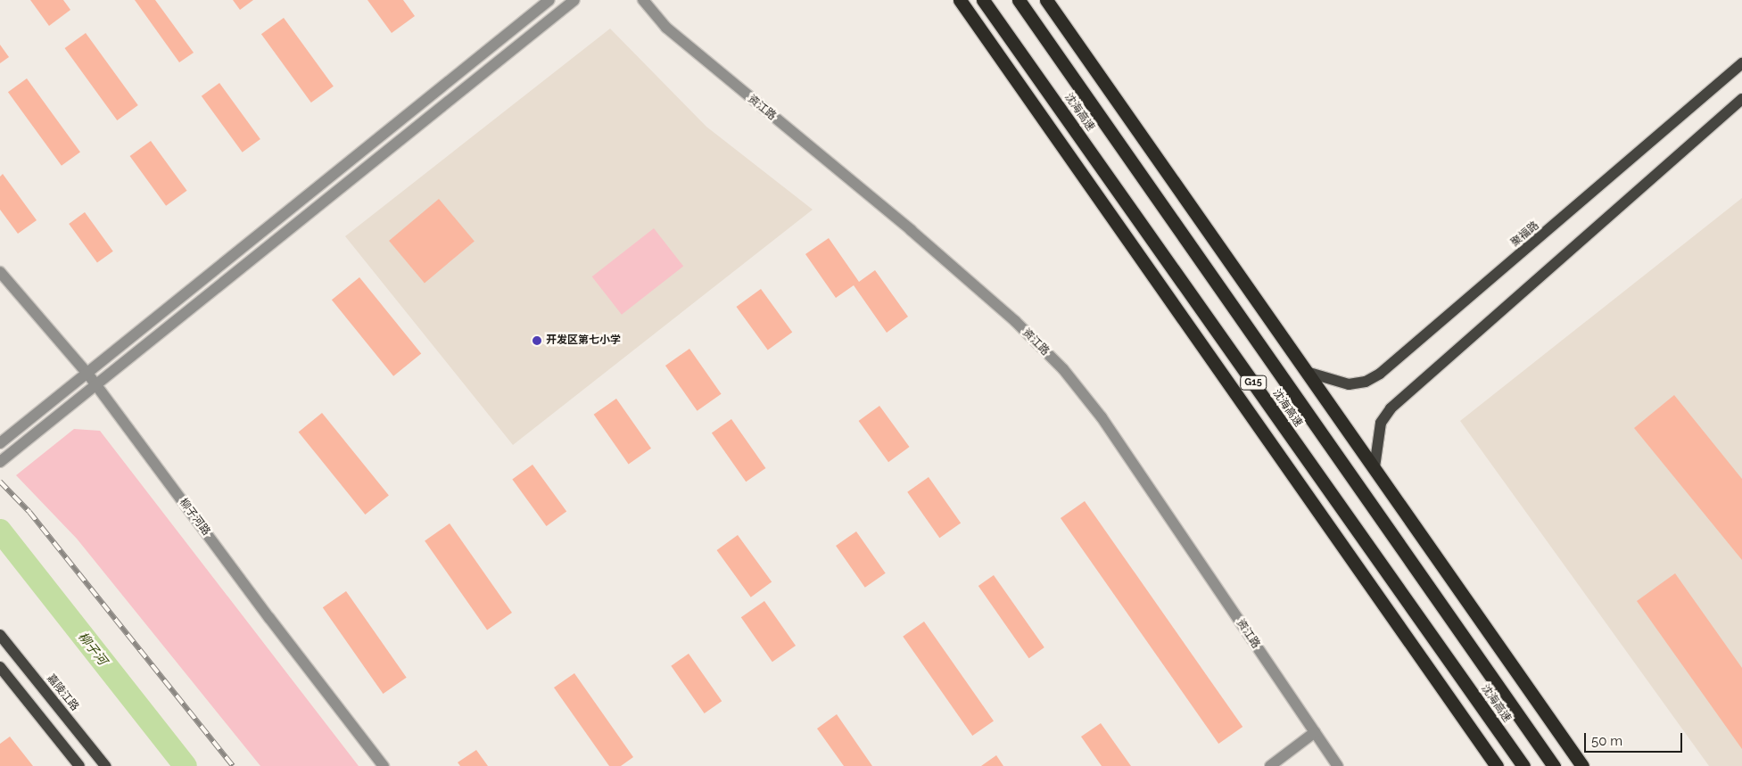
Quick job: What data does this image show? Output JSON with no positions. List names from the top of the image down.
{
  "streets": {
    "highway": ["沈海高速", "G15"],
    "main road": ["聚福路", "嘉陵江路"],
    "street": ["资江路", "柳子河路"]
  },
  "water": ["柳子河"],
  "places": ["开发区第七小学"],
  "scale_bar": "50 m"
}
